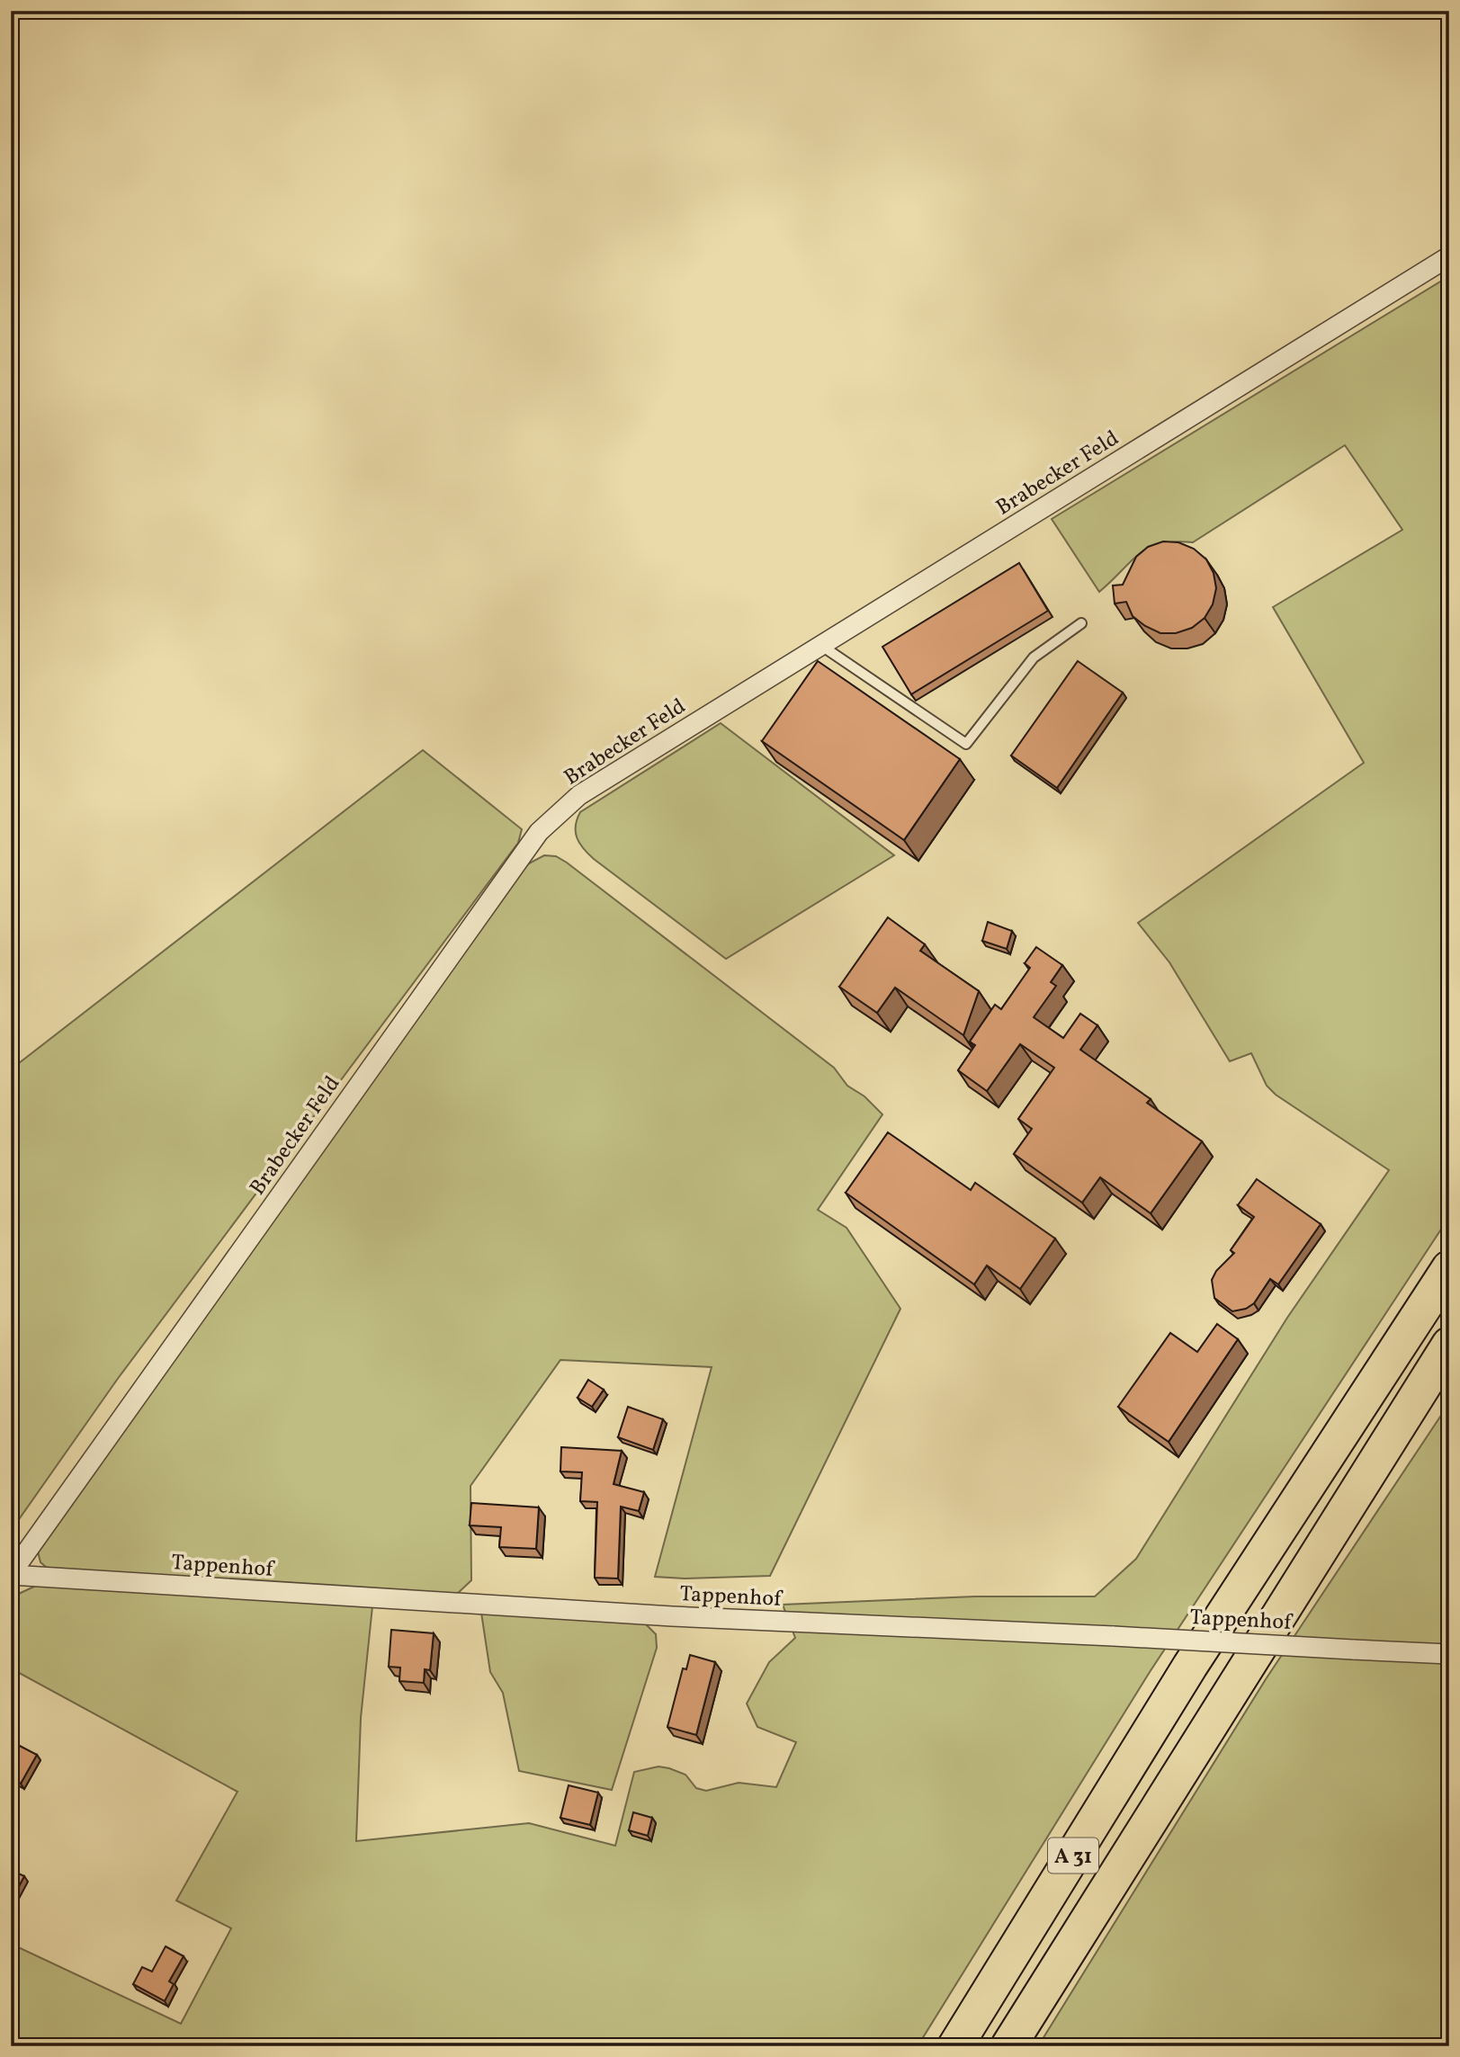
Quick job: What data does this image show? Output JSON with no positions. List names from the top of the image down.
{
  "streets": {
    "highway": ["A 31"],
    "street": ["Brabecker Feld", "Tappenhof"]
  },
  "crossings": [
    ["Brabecker Feld", "Tappenhof"]
  ]
}
